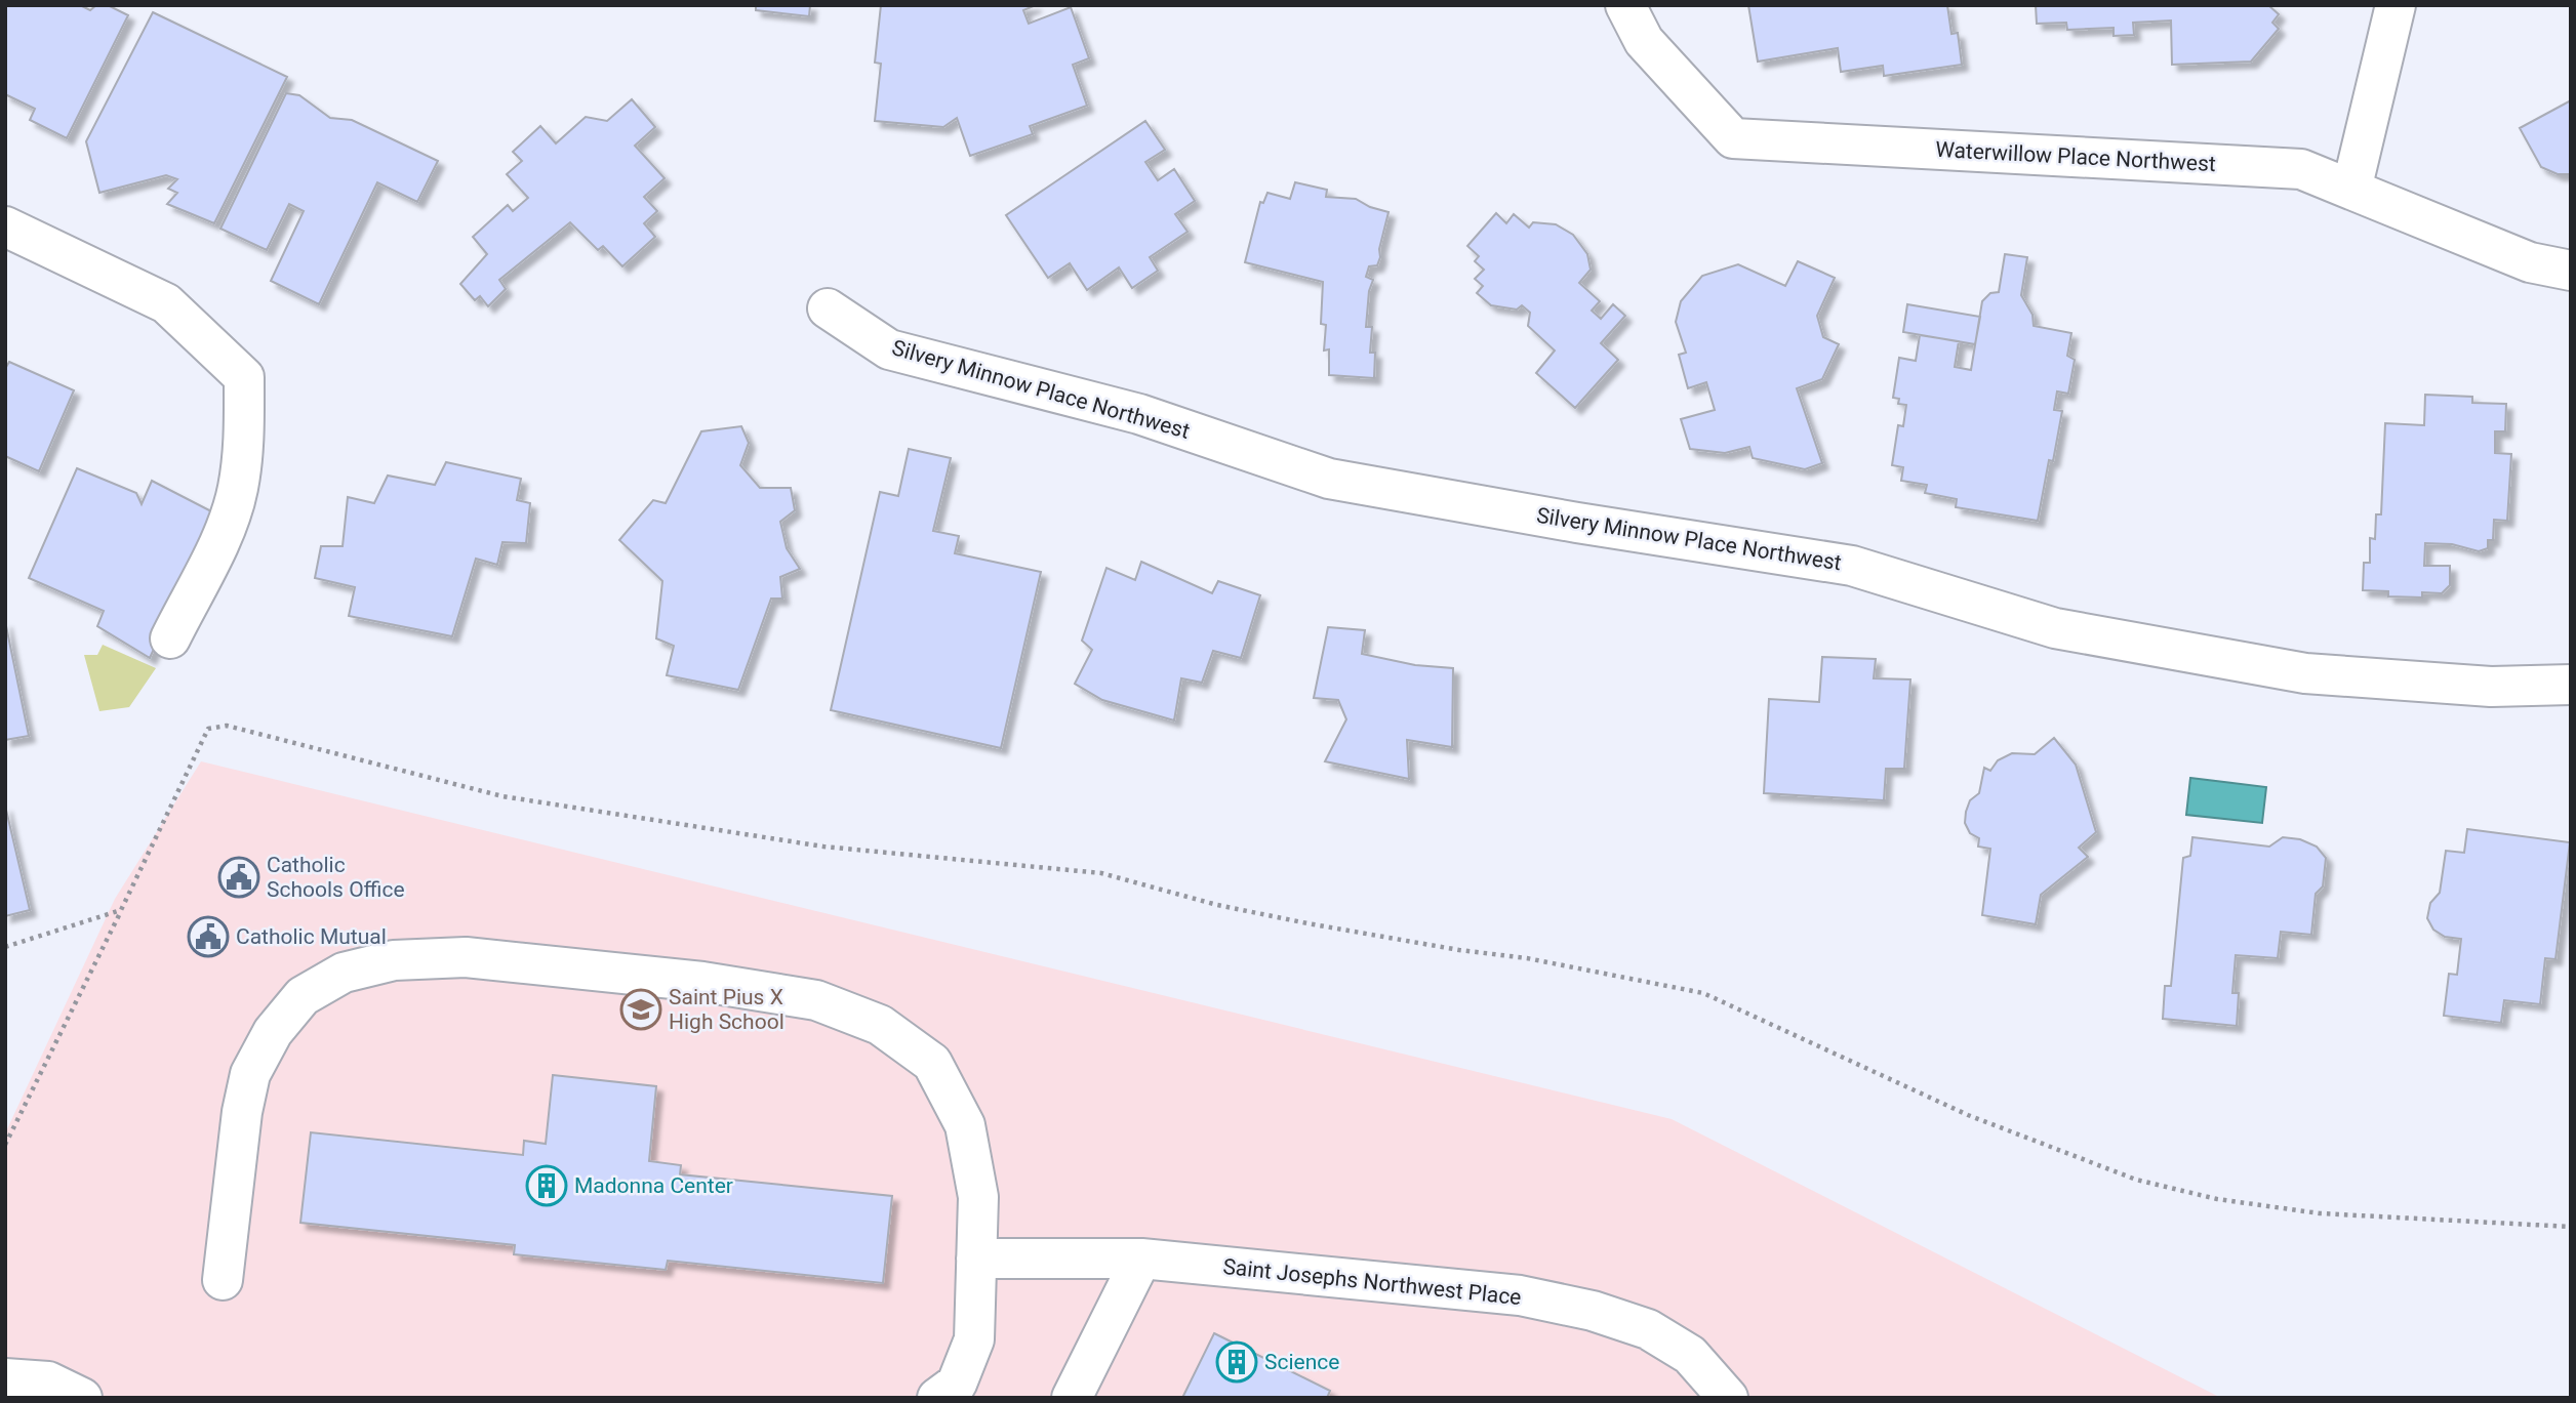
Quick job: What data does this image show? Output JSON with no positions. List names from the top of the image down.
{
  "streets": {
    "street": ["Waterwillow Place Northwest", "Silvery Minnow Place Northwest", "Saint Josephs Northwest Place"]
  },
  "places": {
    "public building": ["Catholic Schools Office", "Catholic Mutual"],
    "school or university": ["Saint Pius X High School"],
    "building": ["Madonna Center", "Science"]
  }
}
